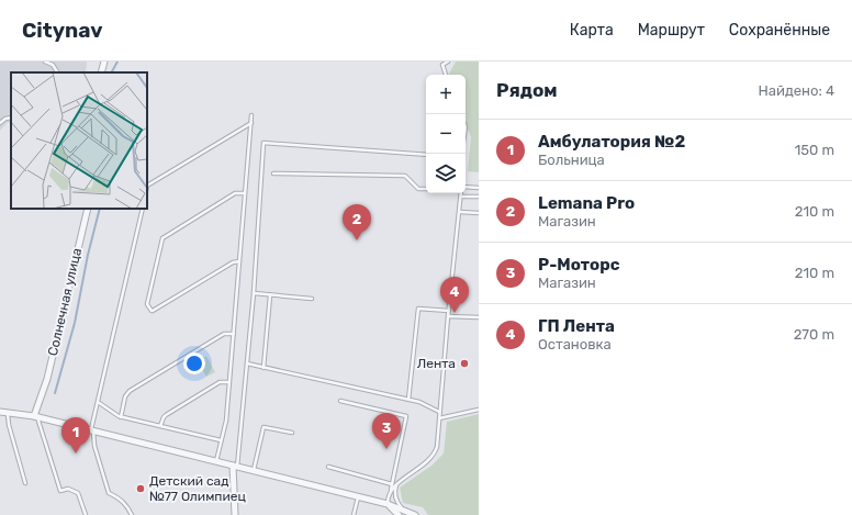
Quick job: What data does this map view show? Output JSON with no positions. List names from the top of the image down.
{
  "streets": {
    "street": ["Солнечная улица"]
  },
  "places": ["Лента", "Детский сад №77 Олимпиец"],
  "page": {
    "header": "Citynav",
    "nav": ["Карта", "Маршрут", "Сохранённые"],
    "heading": ["Рядом", "Найдено: 4"],
    "map_buttons": ["+", "−"],
    "list": [
      {
        "mark": "1",
        "name": "Амбулатория №2",
        "note": "Больница",
        "value": "150 m"
      },
      {
        "mark": "2",
        "name": "Lemana Pro",
        "note": "Магазин",
        "value": "210 m"
      },
      {
        "mark": "3",
        "name": "Р-Моторс",
        "note": "Магазин",
        "value": "210 m"
      },
      {
        "mark": "4",
        "name": "ГП Лента",
        "note": "Остановка",
        "value": "270 m"
      }
    ],
    "pins": [
      "2",
      "4",
      "3",
      "1"
    ]
  }
}
